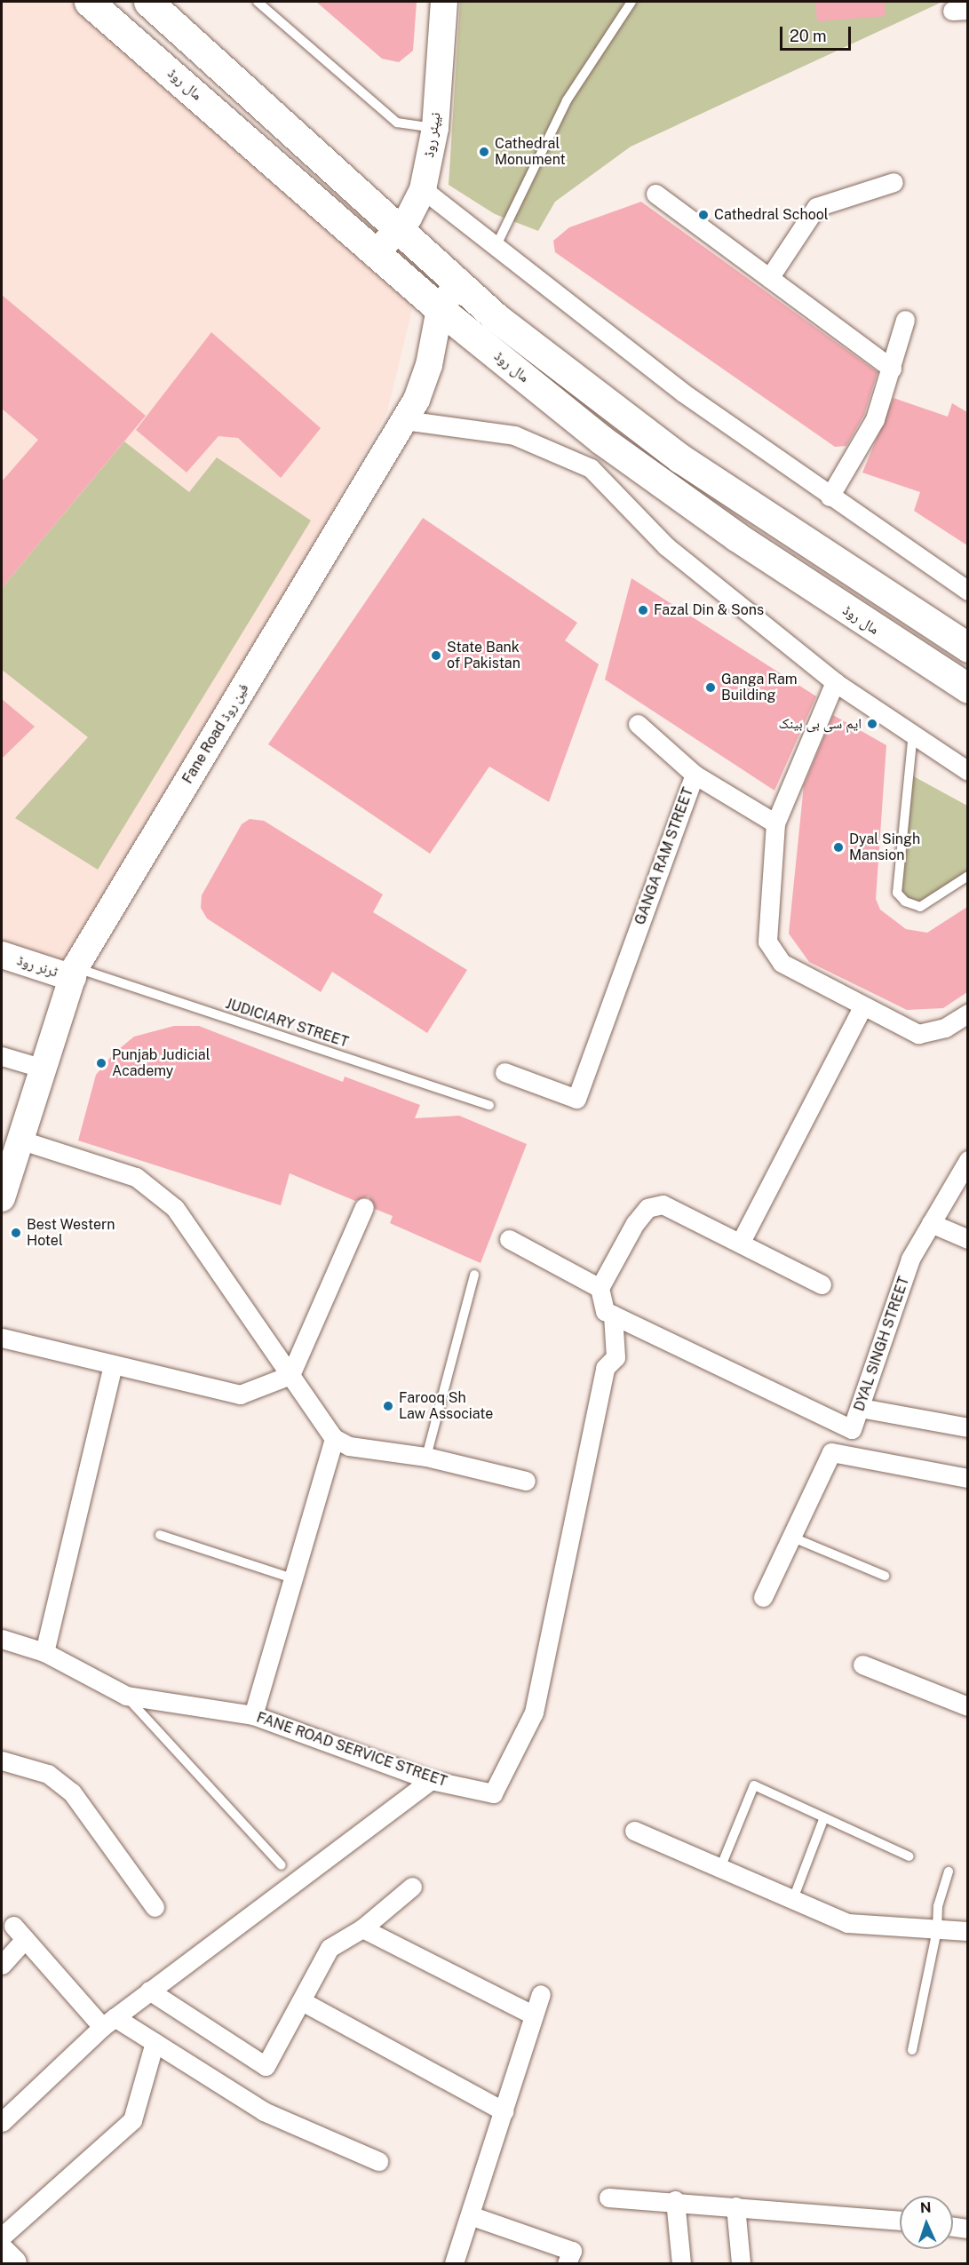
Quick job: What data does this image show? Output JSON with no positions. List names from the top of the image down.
{
  "streets": {
    "main road": [
      "مال روڈ",
      "نیپئر روڈ",
      "Fane Road فین روڈ",
      "ٹرنر روڈ"
    ],
    "street": ["GANGA RAM STREET", "DYAL SINGH STREET", "FANE ROAD SERVICE STREET"],
    "lane": ["JUDICIARY STREET"]
  },
  "crossings": [
    ["مال روڈ", "نیپئر روڈ"],
    ["مال روڈ", "Fane Road فین روڈ"],
    ["Fane Road فین روڈ", "ٹرنر روڈ"],
    ["Fane Road فین روڈ", "JUDICIARY STREET"],
    ["ٹرنر روڈ", "JUDICIARY STREET"],
    ["DYAL SINGH STREET", "FANE ROAD SERVICE STREET"]
  ],
  "places": [
    "Cathedral Monument",
    "Cathedral School",
    "Fazal Din & Sons",
    "State Bank of Pakistan",
    "Ganga Ram Building",
    "ایم سی بی بینک",
    "Dyal Singh Mansion",
    "Punjab Judicial Academy",
    "Best Western Hotel",
    "Farooq Sh Law Associate"
  ],
  "scale_bar": "20 m",
  "north": "top"
}
